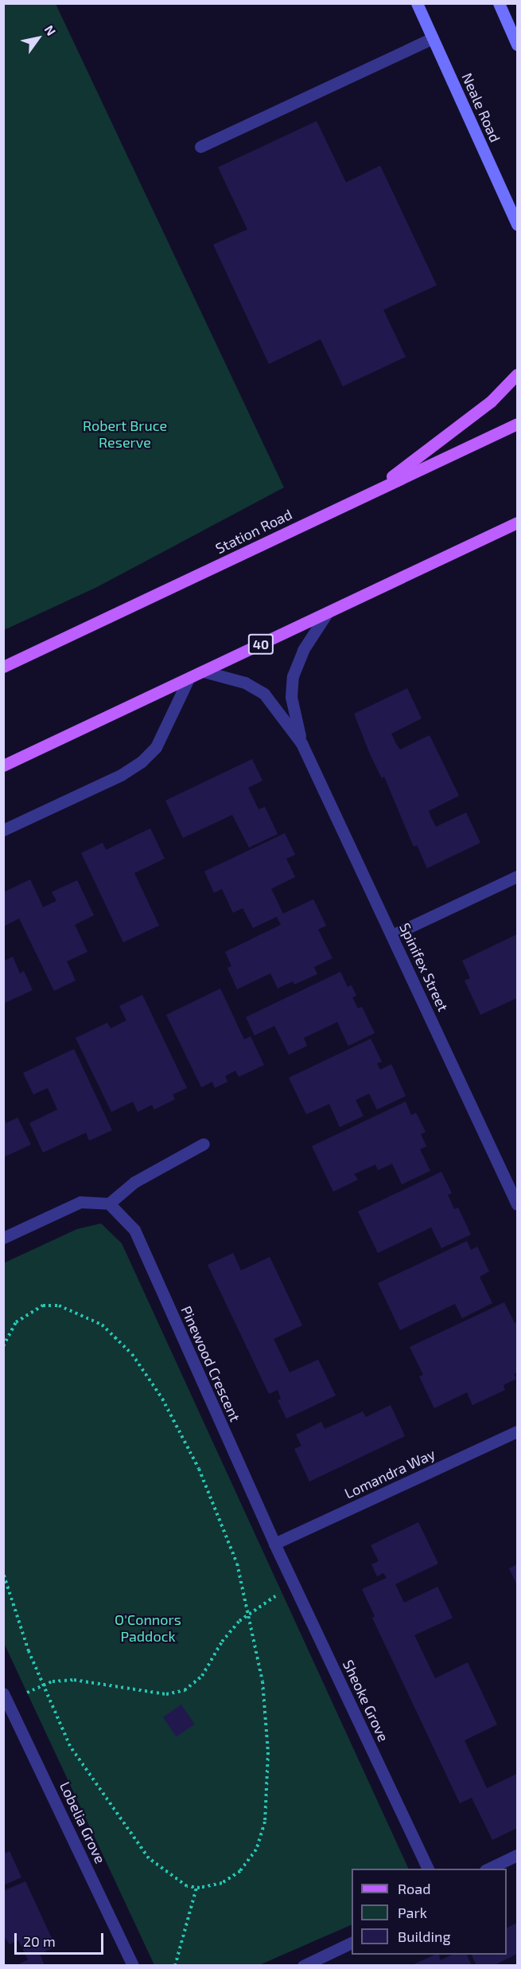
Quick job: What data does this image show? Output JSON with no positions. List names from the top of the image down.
{
  "streets": {
    "main road": ["Station Road", "40"],
    "street": [
      "Neale Road",
      "Spinifex Street",
      "Pinewood Crescent",
      "Lomandra Way",
      "Sheoke Grove",
      "Lobelia Grove"
    ]
  },
  "crossings": [
    ["40", "Spinifex Street"],
    ["Pinewood Crescent", "Lomandra Way"],
    ["Pinewood Crescent", "Sheoke Grove"],
    ["Lomandra Way", "Sheoke Grove"]
  ],
  "parks": ["Robert Bruce Reserve", "O'Connors Paddock"],
  "legend": ["Road", "Park", "Building"],
  "scale_bar": "20 m",
  "north": "top right"
}
